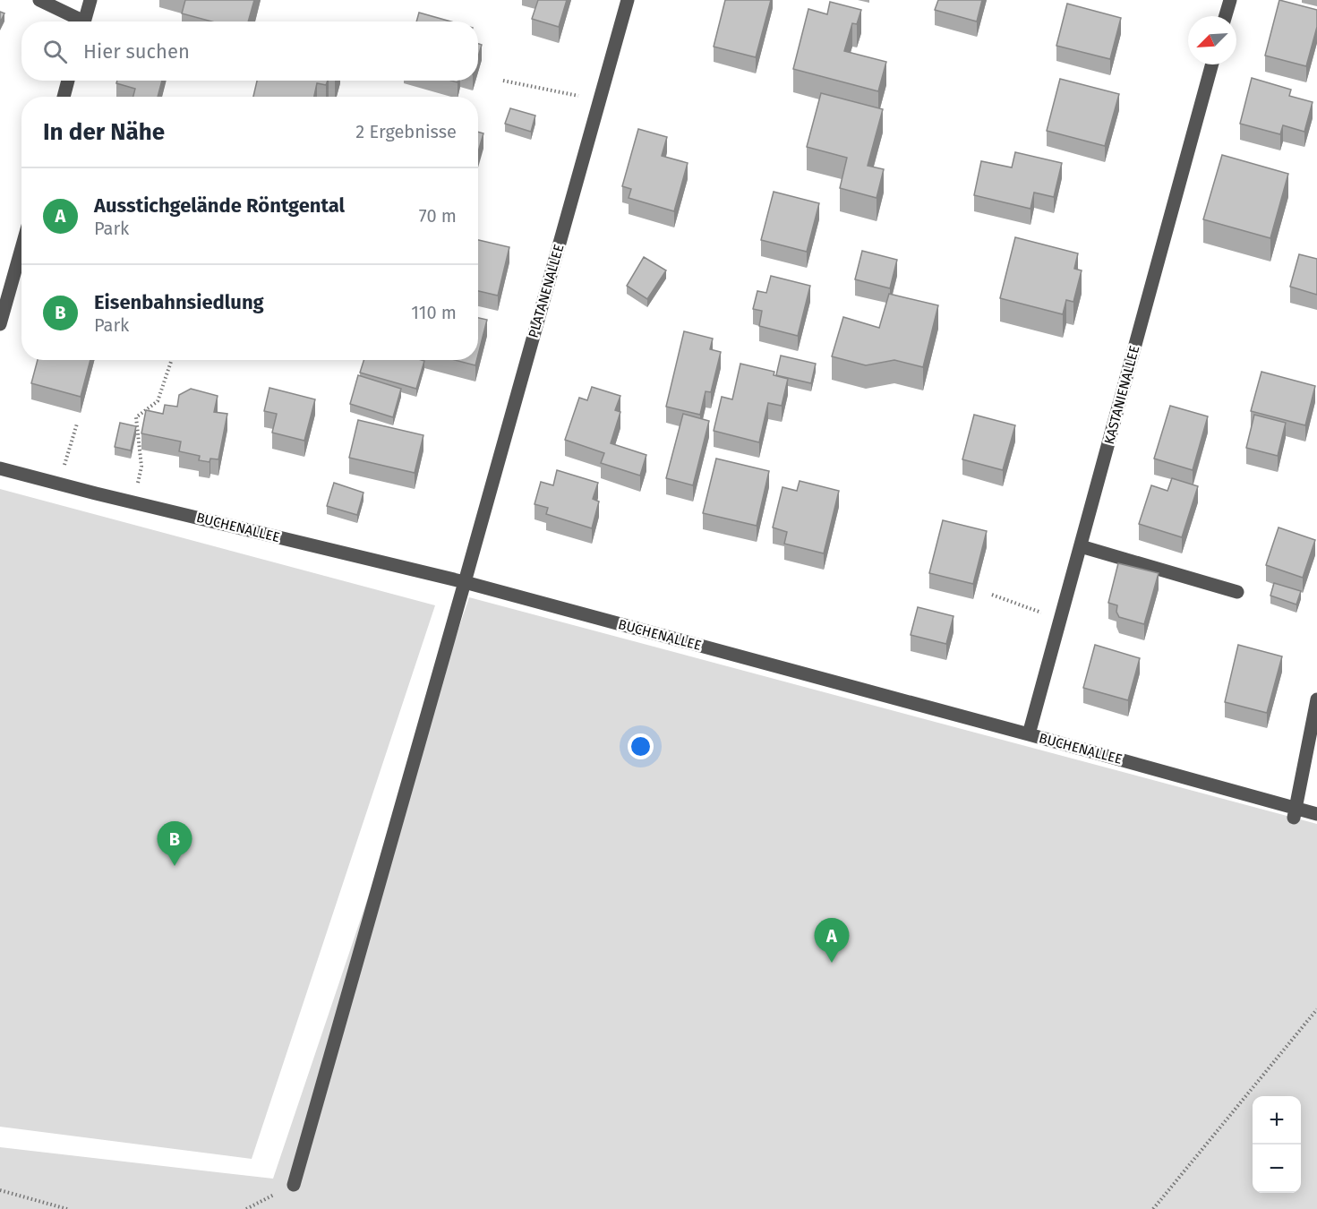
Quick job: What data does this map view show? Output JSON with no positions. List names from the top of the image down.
{
  "streets": {
    "street": ["PLATANENALLEE", "KASTANIENALLEE", "BUCHENALLEE"]
  },
  "crossings": [
    ["PLATANENALLEE", "BUCHENALLEE"],
    ["KASTANIENALLEE", "BUCHENALLEE"]
  ],
  "north": "bottom left",
  "page": {
    "search": "Hier suchen",
    "heading": ["In der Nähe", "2 Ergebnisse"],
    "list": [
      {
        "mark": "A",
        "name": "Ausstichgelände Röntgental",
        "note": "Park",
        "value": "70 m"
      },
      {
        "mark": "B",
        "name": "Eisenbahnsiedlung",
        "note": "Park",
        "value": "110 m"
      }
    ],
    "pins": ["B", "A"],
    "map_buttons": ["+", "−"]
  }
}
